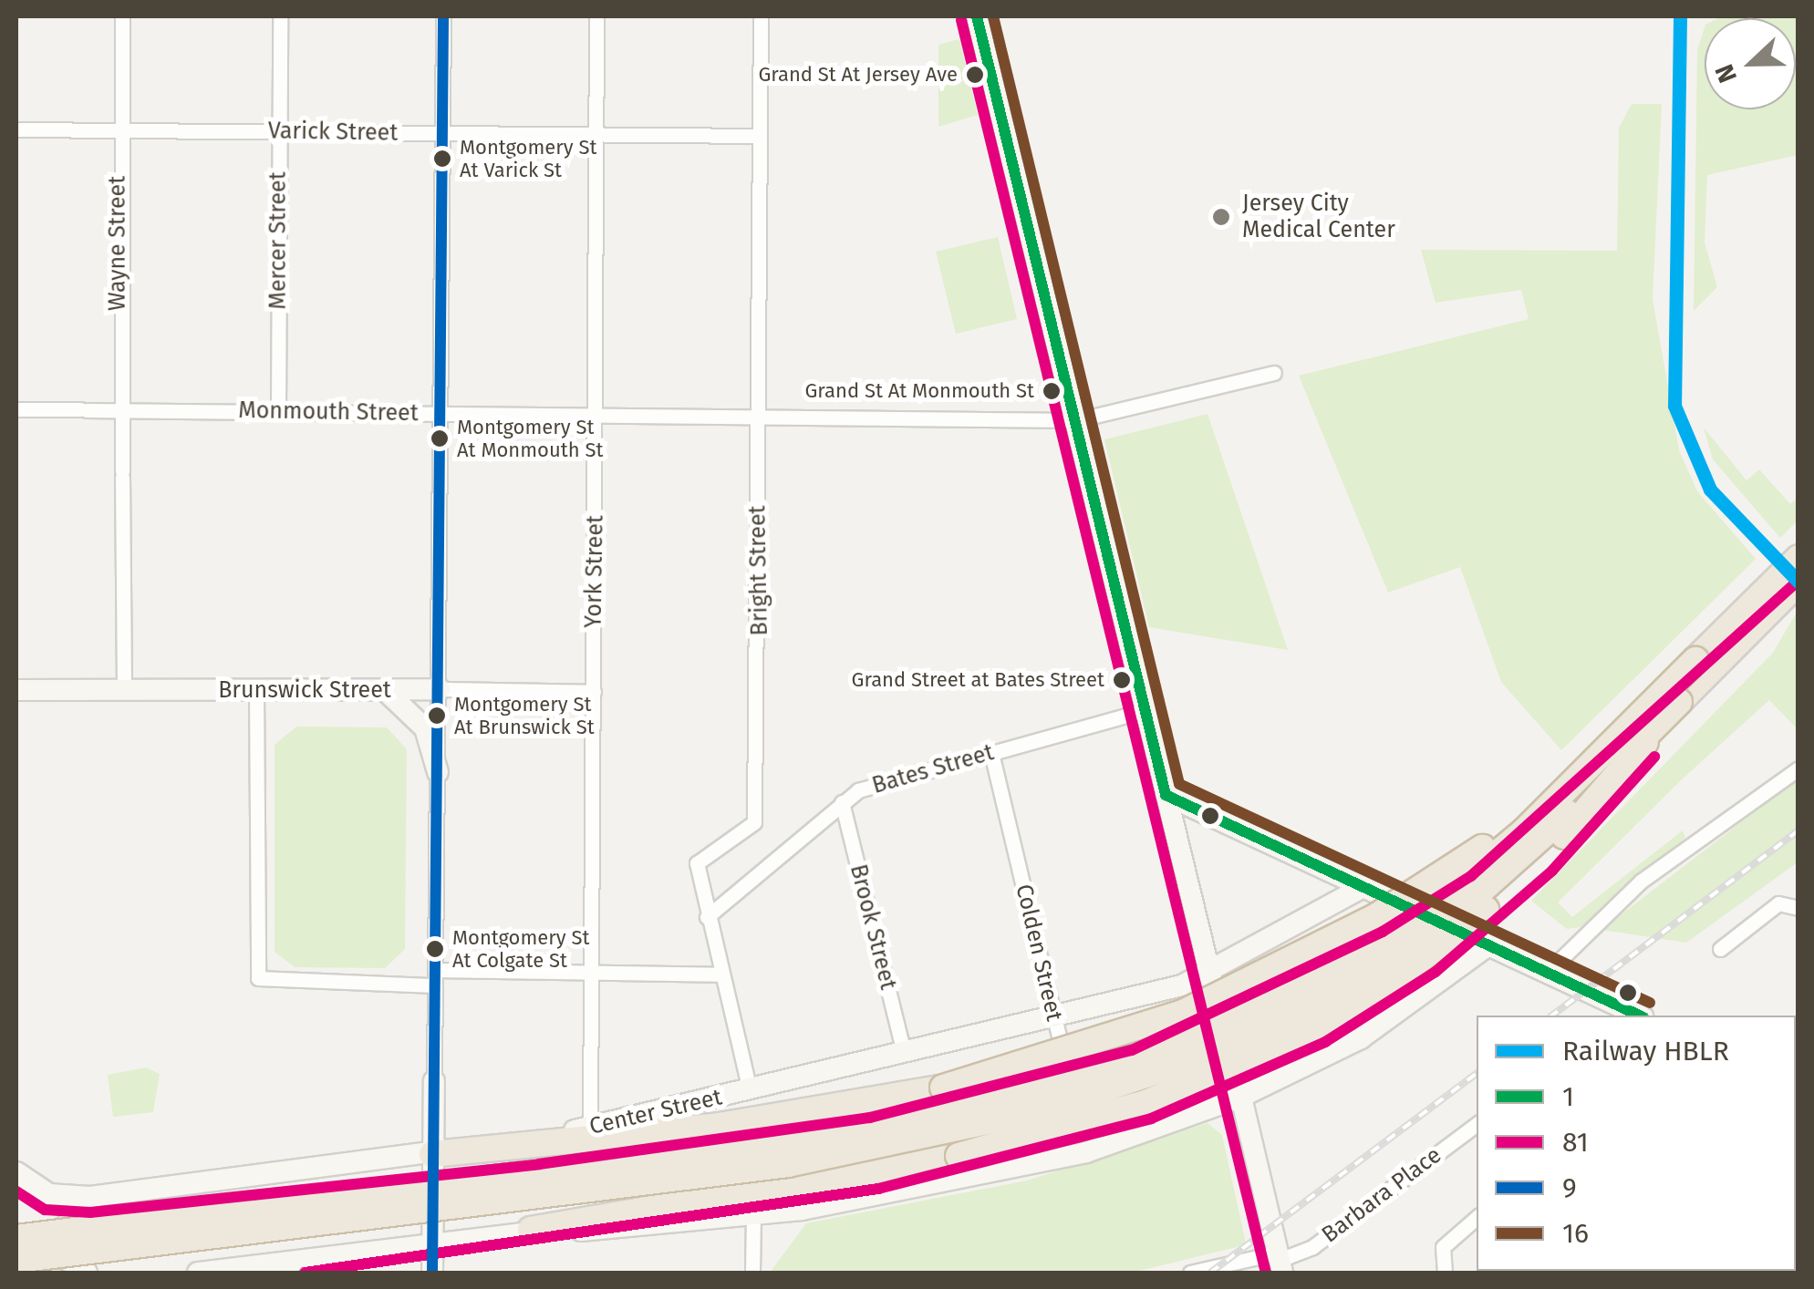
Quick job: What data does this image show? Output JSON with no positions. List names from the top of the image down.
{
  "streets": {
    "main road": ["Brunswick Street", "Center Street"],
    "street": [
      "Varick Street",
      "Mercer Street",
      "Wayne Street",
      "Monmouth Street",
      "Bright Street",
      "York Street",
      "Bates Street",
      "Brook Street",
      "Colden Street",
      "Barbara Place"
    ]
  },
  "crossings": [
    ["Varick Street", "Mercer Street"],
    ["Varick Street", "Wayne Street"],
    ["Varick Street", "Bright Street"],
    ["Varick Street", "York Street"],
    ["Mercer Street", "Monmouth Street"],
    ["Wayne Street", "Monmouth Street"],
    ["Wayne Street", "Brunswick Street"],
    ["Monmouth Street", "Bright Street"],
    ["Monmouth Street", "York Street"],
    ["Bright Street", "Bates Street"],
    ["Bright Street", "Center Street"],
    ["York Street", "Brunswick Street"],
    ["York Street", "Center Street"],
    ["Bates Street", "Brook Street"],
    ["Bates Street", "Colden Street"],
    ["Brook Street", "Center Street"],
    ["Colden Street", "Center Street"]
  ],
  "places": [
    "Grand St At Jersey Ave",
    "Montgomery St At Varick St",
    "Jersey City Medical Center",
    "Grand St At Monmouth St",
    "Montgomery St At Monmouth St",
    "Grand Street at Bates Street",
    "Montgomery St At Brunswick St",
    "Montgomery St At Colgate St"
  ],
  "lines": [
    "rail line HBLR",
    "transit line 1",
    "transit line 9",
    "transit line 16",
    "transit line 81"
  ],
  "legend": [
    "Railway HBLR",
    "1",
    "81",
    "9",
    "16"
  ],
  "north": "left"
}
